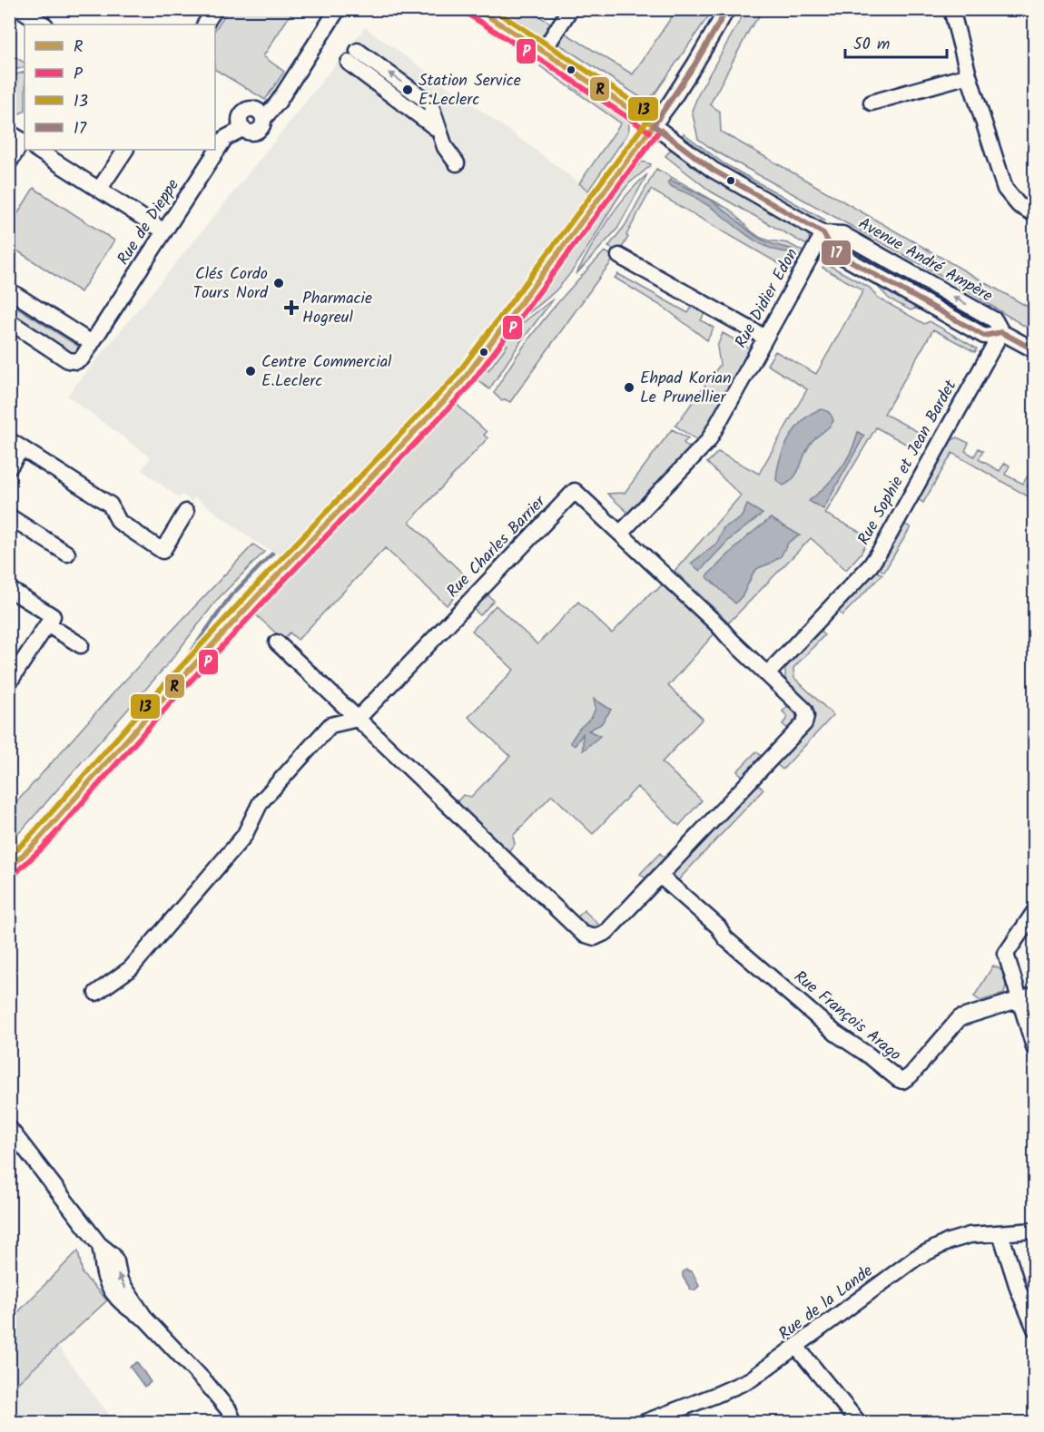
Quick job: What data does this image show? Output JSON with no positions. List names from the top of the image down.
{
  "streets": {
    "street": [
      "Rue de Dieppe",
      "Avenue André Ampère",
      "Rue Didier Edon",
      "Rue Sophie et Jean Bardet",
      "Rue Charles Barrier",
      "Rue François Arago",
      "Rue de la Lande"
    ]
  },
  "crossings": [
    ["Avenue André Ampère", "Rue Didier Edon"],
    ["Avenue André Ampère", "Rue Sophie et Jean Bardet"],
    ["Rue Didier Edon", "Rue Charles Barrier"],
    ["Rue Sophie et Jean Bardet", "Rue Charles Barrier"],
    ["Rue Charles Barrier", "Rue François Arago"]
  ],
  "places": {
    "other": [
      "Station Service E.Leclerc",
      "Clés Cordo Tours Nord",
      "Centre Commercial E.Leclerc",
      "Ehpad Korian Le Prunellier"
    ],
    "health": ["Pharmacie Hogreul"]
  },
  "lines": [
    "transit line R",
    "transit line 13",
    "transit line 17",
    "transit line P"
  ],
  "legend": [
    "R",
    "P",
    "13",
    "17"
  ],
  "scale_bar": "50 m"
}
